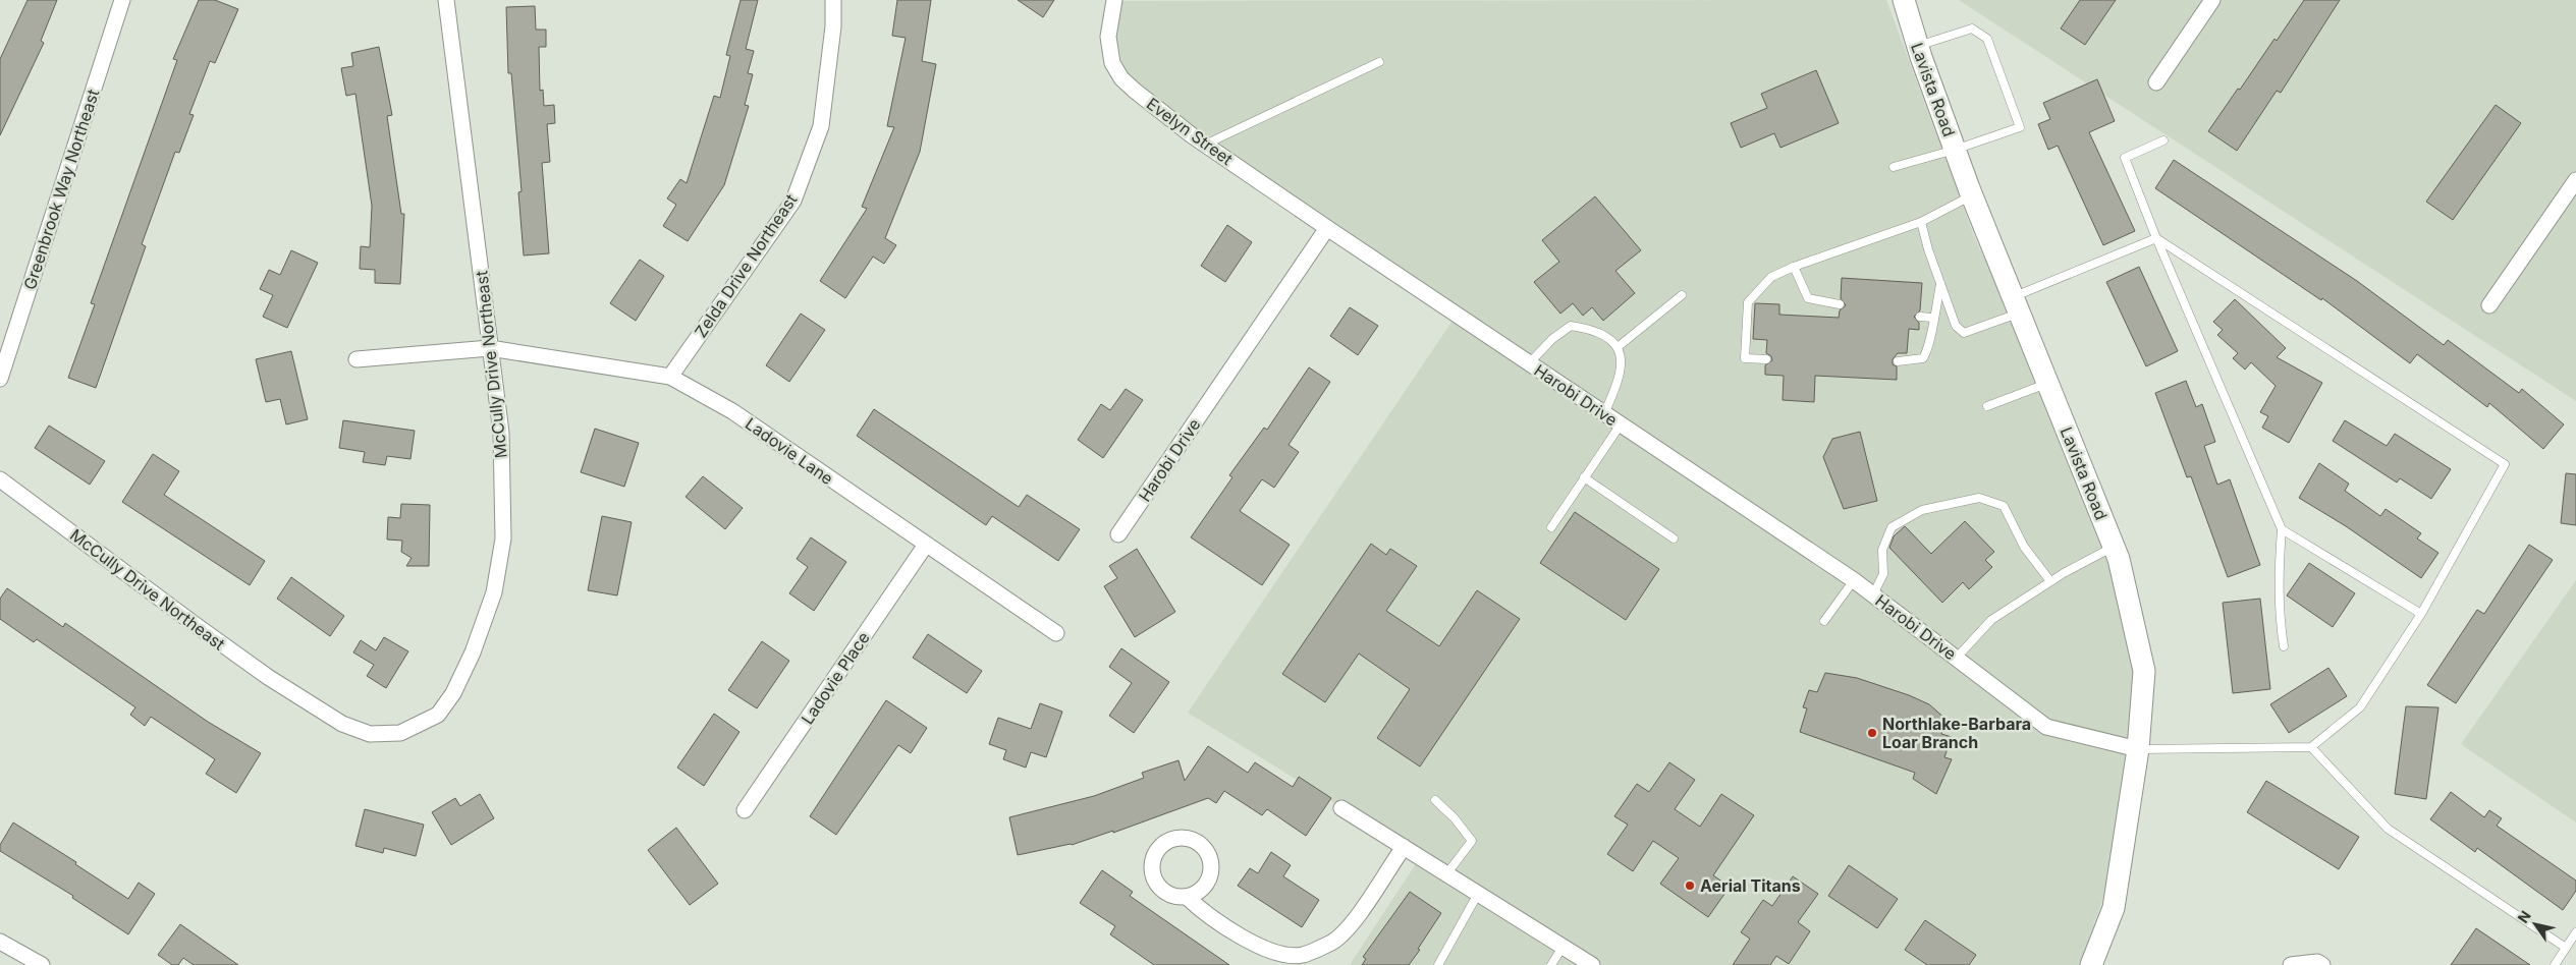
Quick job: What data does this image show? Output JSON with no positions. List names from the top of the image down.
{
  "streets": {
    "main road": ["Lavista Road"],
    "street": [
      "Evelyn Street",
      "Greenbrook Way Northeast",
      "Zelda Drive Northeast",
      "McCully Drive Northeast",
      "Harobi Drive",
      "Ladovie Lane",
      "Ladovie Place"
    ]
  },
  "crossings": [
    ["Lavista Road", "Harobi Drive"],
    ["Evelyn Street", "Harobi Drive"],
    ["Zelda Drive Northeast", "Ladovie Lane"],
    ["McCully Drive Northeast", "Ladovie Lane"],
    ["Ladovie Lane", "Ladovie Place"]
  ],
  "places": ["Northlake-Barbara Loar Branch", "Aerial Titans"],
  "north": "top left"
}
